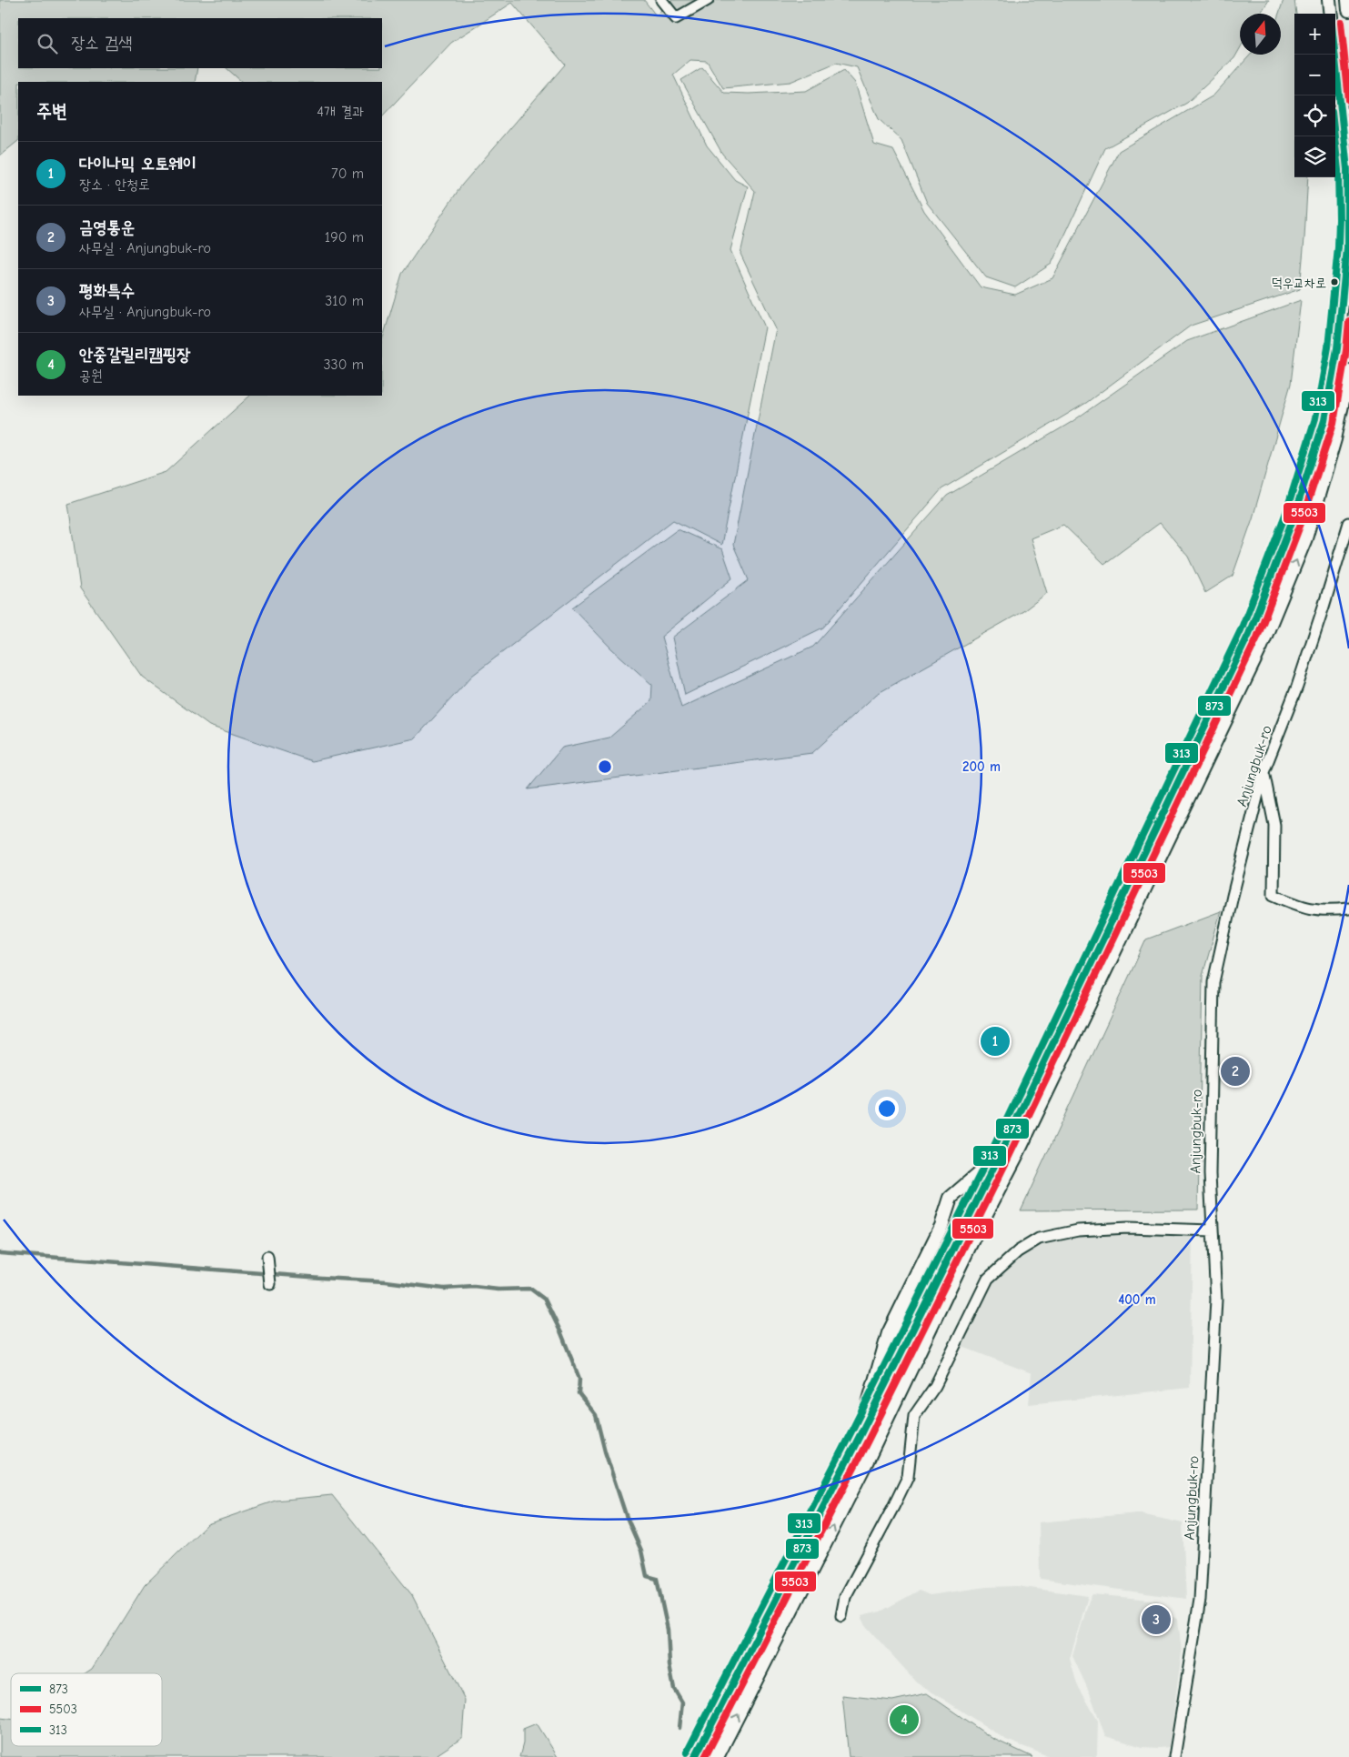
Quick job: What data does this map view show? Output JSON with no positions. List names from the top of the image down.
{
  "streets": {
    "street": ["Anjungbuk-ro"]
  },
  "places": ["덕우교차로"],
  "lines": ["transit line 5503", "transit line 873", "transit line 313"],
  "legend": ["873", "5503", "313"],
  "north": "top",
  "page": {
    "map_buttons": ["+", "−"],
    "search": "장소 검색",
    "heading": ["주변", "4개 결과"],
    "list": [
      {
        "mark": "1",
        "name": "다이나믹 오토웨이",
        "note": "장소 · 안청로",
        "value": "70 m"
      },
      {
        "mark": "2",
        "name": "금영통운",
        "note": "사무실 · Anjungbuk-ro",
        "value": "190 m"
      },
      {
        "mark": "3",
        "name": "평화특수",
        "note": "사무실 · Anjungbuk-ro",
        "value": "310 m"
      },
      {
        "mark": "4",
        "name": "안중갈릴리캠핑장",
        "note": "공원",
        "value": "330 m"
      }
    ],
    "pins": [
      "1",
      "2",
      "3",
      "4"
    ]
  },
  "rings": ["200 m", "400 m"]
}
